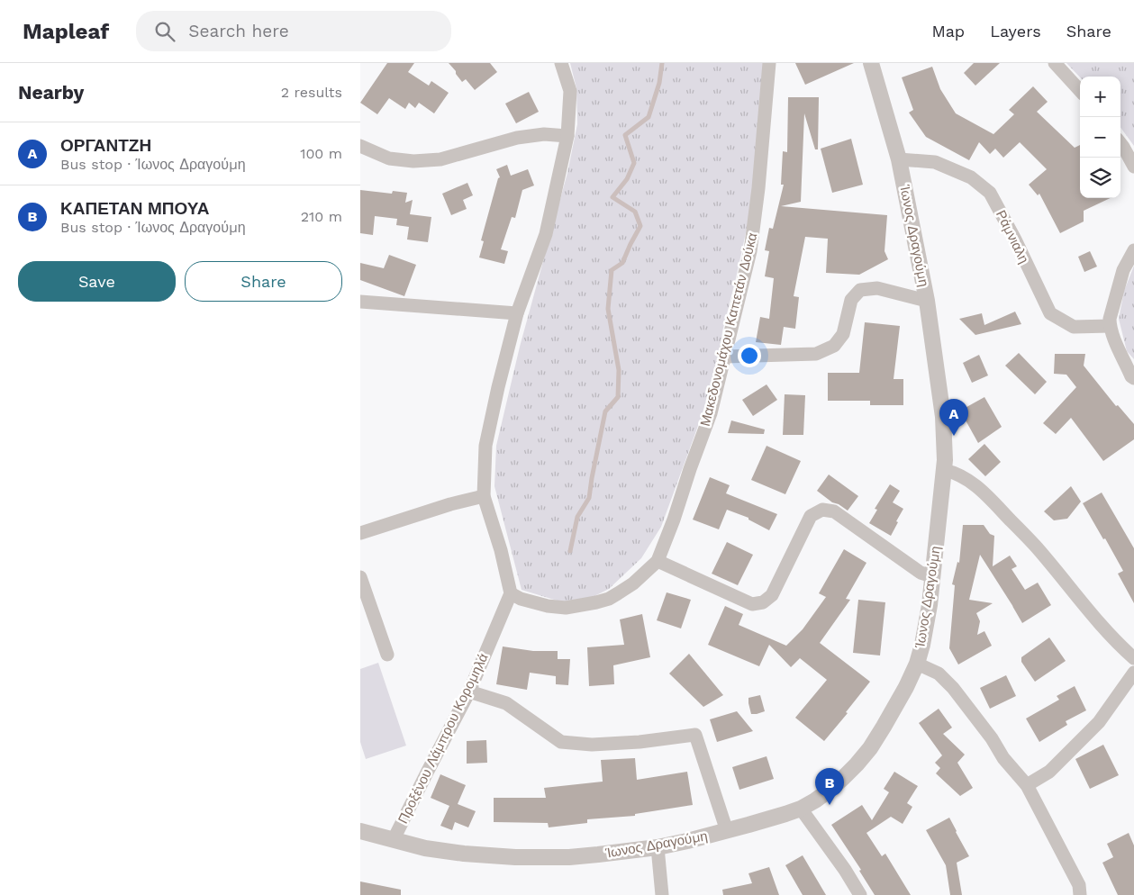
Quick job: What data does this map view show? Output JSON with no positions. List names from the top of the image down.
{
  "streets": {
    "street": [
      "Ίωνος Δραγούμη",
      "Ράμνιαλη",
      "Μακεδονομάχου Καπετάν Δούκα",
      "Προξένου Λάμπρου Κορομηλά"
    ]
  },
  "crossings": [
    ["Ίωνος Δραγούμη", "Ράμνιαλη"],
    ["Ίωνος Δραγούμη", "Προξένου Λάμπρου Κορομηλά"],
    ["Μακεδονομάχου Καπετάν Δούκα", "Προξένου Λάμπρου Κορομηλά"]
  ],
  "page": {
    "header": "Mapleaf",
    "search": "Search here",
    "nav": ["Map", "Layers", "Share"],
    "heading": ["Nearby", "2 results"],
    "map_buttons": ["+", "−"],
    "list": [
      {
        "mark": "A",
        "name": "ΟΡΓΑΝΤΖΗ",
        "note": "Bus stop · Ίωνος Δραγούμη",
        "value": "100 m"
      },
      {
        "mark": "B",
        "name": "ΚΑΠΕΤΑΝ ΜΠΟΥΑ",
        "note": "Bus stop · Ίωνος Δραγούμη",
        "value": "210 m"
      }
    ],
    "buttons": ["Save", "Share"],
    "pins": ["A", "B"]
  }
}
